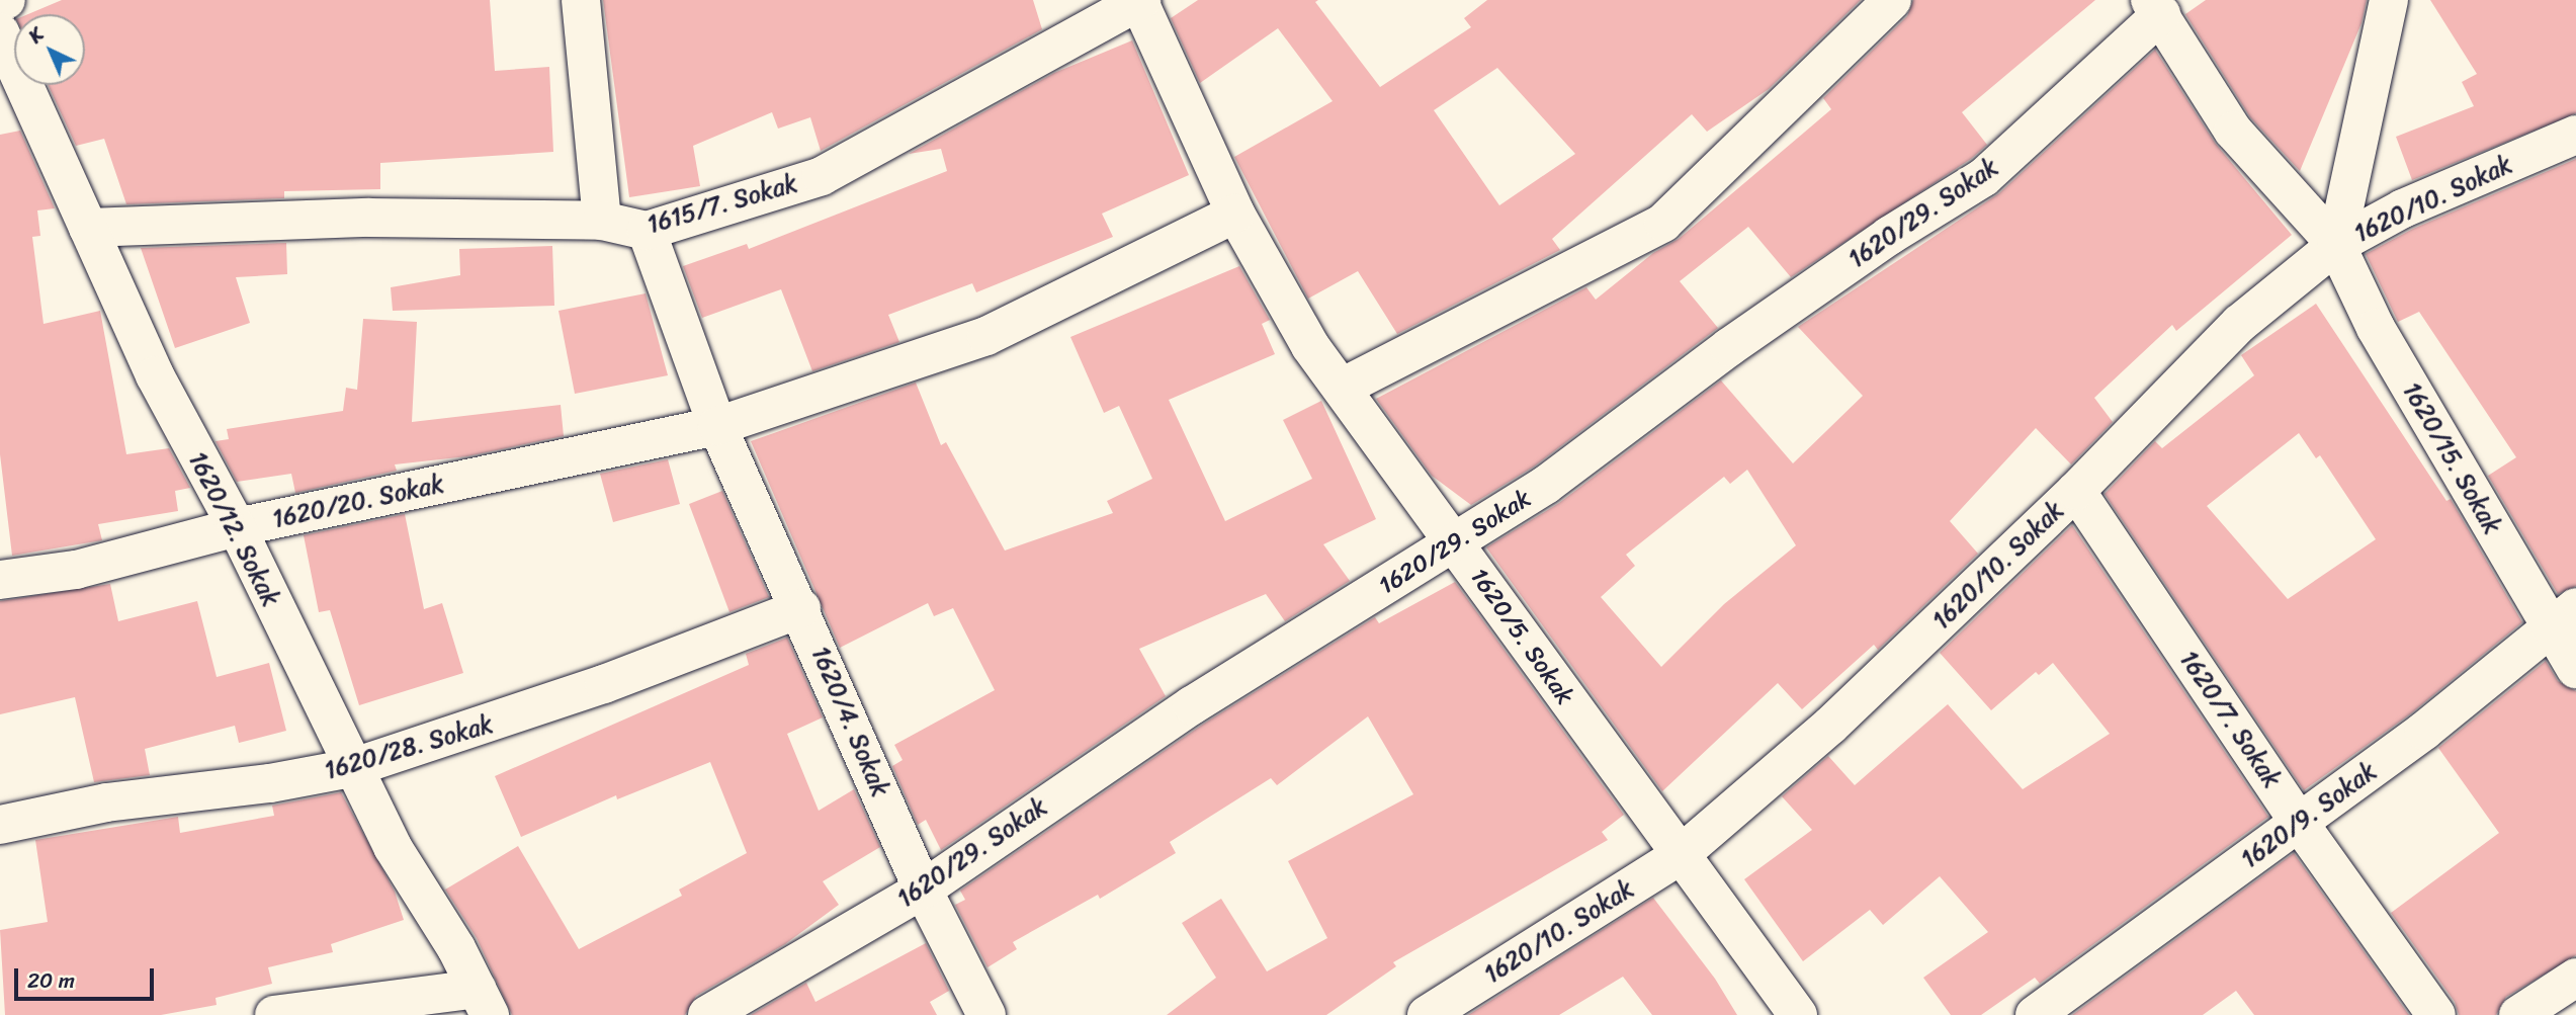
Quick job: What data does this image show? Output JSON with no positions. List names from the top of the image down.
{
  "streets": {
    "street": [
      "1620/10. Sokak",
      "1615/7. Sokak",
      "1620/29. Sokak",
      "1620/15. Sokak",
      "1620/20. Sokak",
      "1620/12. Sokak",
      "1620/5. Sokak",
      "1620/7. Sokak",
      "1620/4. Sokak",
      "1620/28. Sokak",
      "1620/9. Sokak"
    ]
  },
  "crossings": [
    ["1620/10. Sokak", "1620/15. Sokak"],
    ["1620/10. Sokak", "1620/5. Sokak"],
    ["1620/10. Sokak", "1620/7. Sokak"],
    ["1615/7. Sokak", "1620/12. Sokak"],
    ["1615/7. Sokak", "1620/5. Sokak"],
    ["1615/7. Sokak", "1620/4. Sokak"],
    ["1620/29. Sokak", "1620/15. Sokak"],
    ["1620/29. Sokak", "1620/5. Sokak"],
    ["1620/29. Sokak", "1620/4. Sokak"],
    ["1620/15. Sokak", "1620/9. Sokak"],
    ["1620/20. Sokak", "1620/12. Sokak"],
    ["1620/20. Sokak", "1620/5. Sokak"],
    ["1620/20. Sokak", "1620/4. Sokak"],
    ["1620/12. Sokak", "1620/28. Sokak"],
    ["1620/7. Sokak", "1620/9. Sokak"],
    ["1620/4. Sokak", "1620/28. Sokak"]
  ],
  "scale_bar": "20 m",
  "north": "top left"
}
